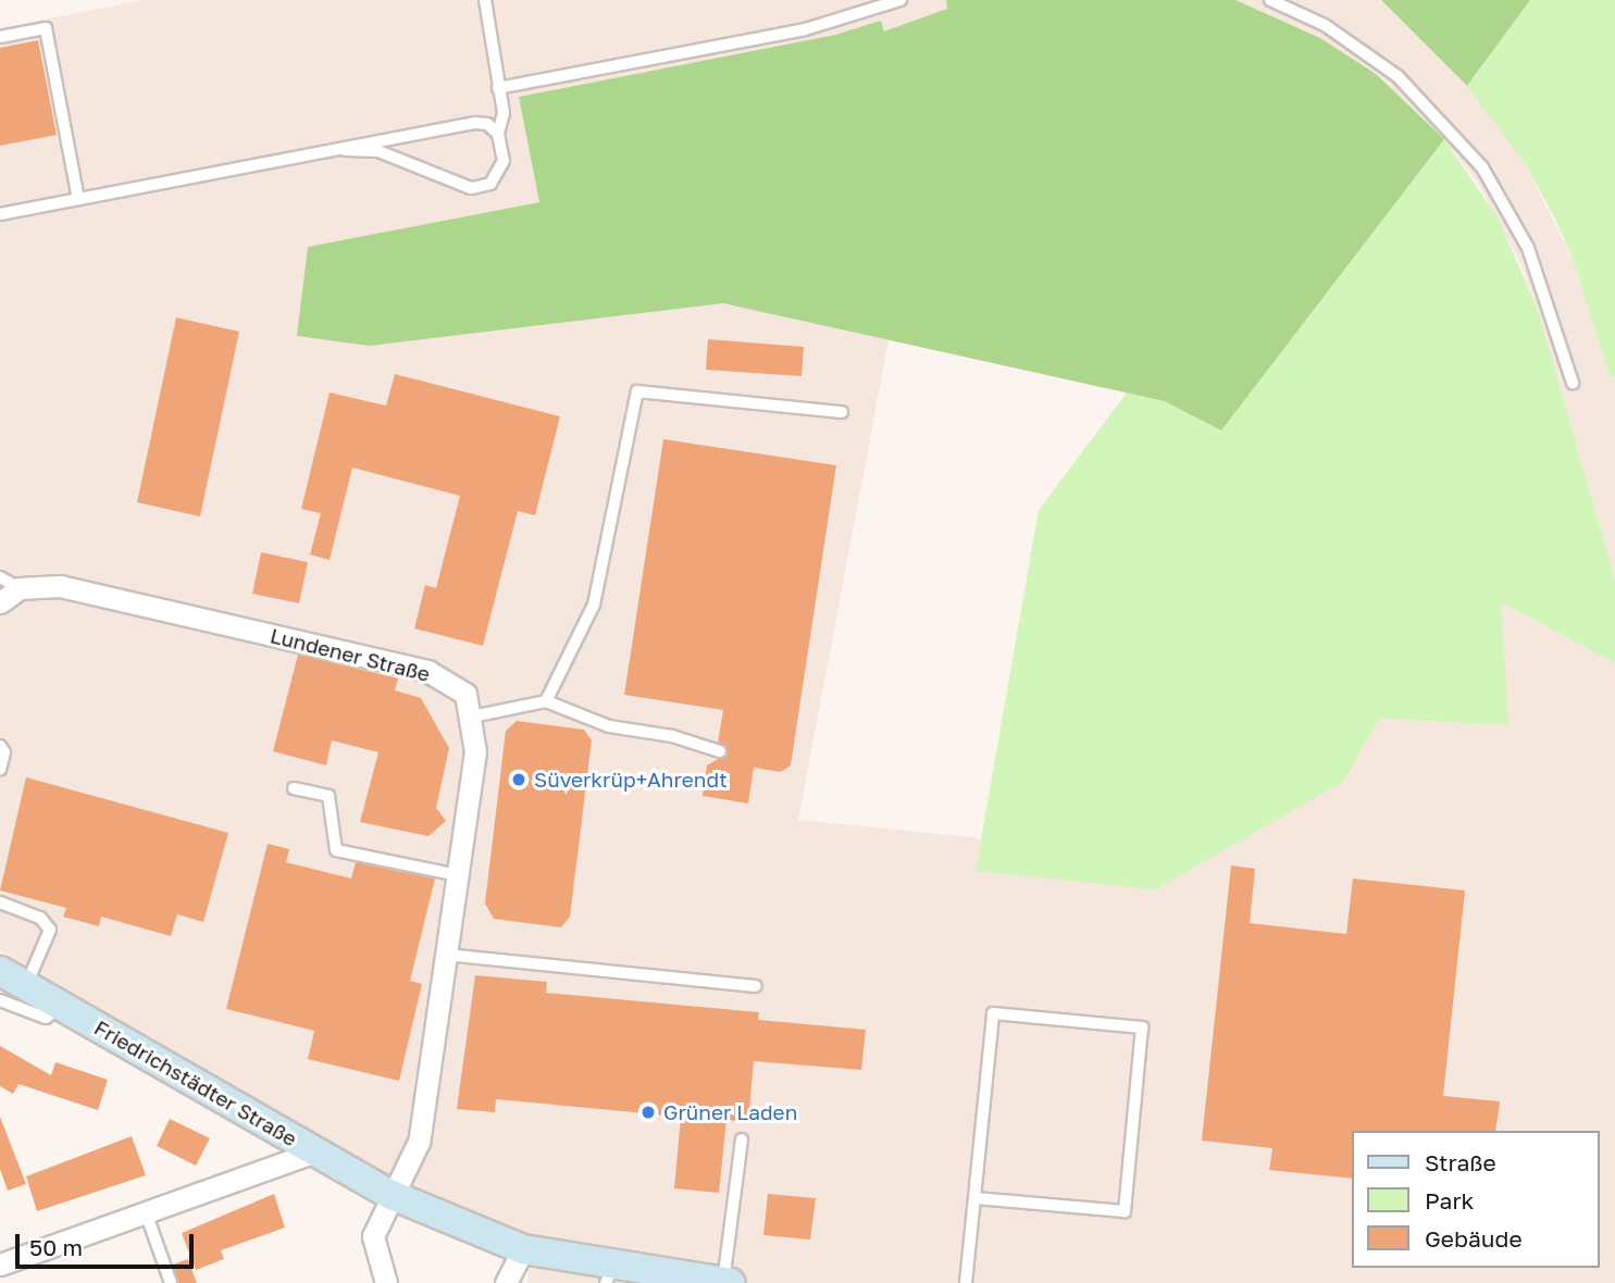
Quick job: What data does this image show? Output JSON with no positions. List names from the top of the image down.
{
  "streets": {
    "street": ["Lundener Straße", "Friedrichstädter Straße"]
  },
  "places": ["Süverkrüp+Ahrendt", "Grüner Laden"],
  "legend": ["Straße", "Park", "Gebäude"],
  "scale_bar": "50 m"
}
